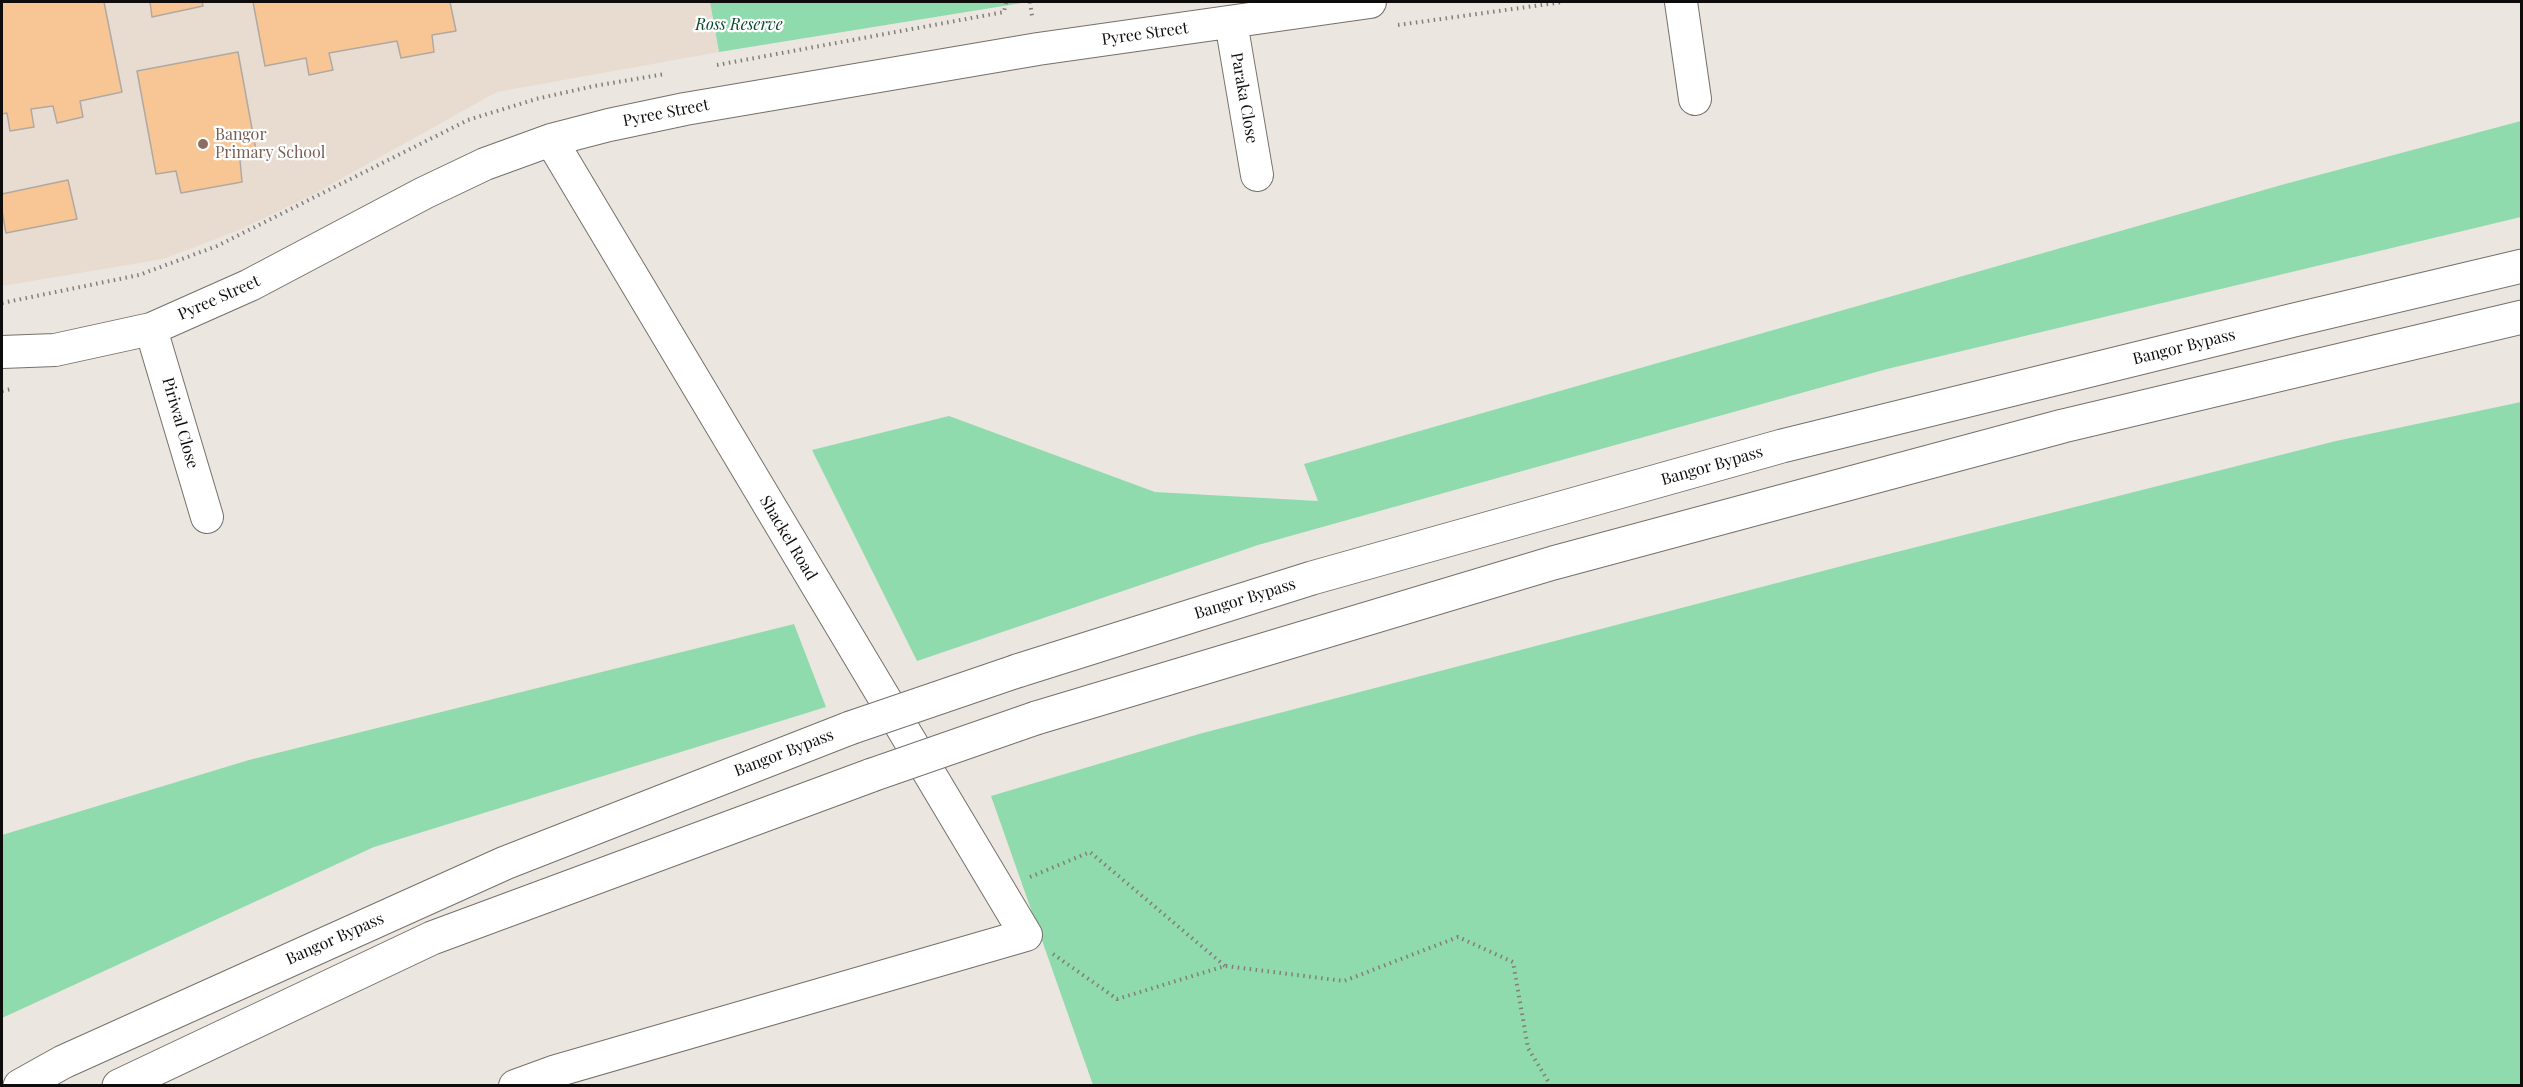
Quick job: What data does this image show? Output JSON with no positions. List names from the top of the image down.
{
  "streets": {
    "main road": ["Bangor Bypass"],
    "street": [
      "Pyree Street",
      "Paraka Close",
      "Piriwal Close",
      "Shackel Road"
    ]
  },
  "crossings": [
    ["Pyree Street", "Paraka Close"],
    ["Pyree Street", "Piriwal Close"],
    ["Pyree Street", "Shackel Road"]
  ],
  "parks": ["Ross Reserve"],
  "places": ["Bangor Primary School"]
}
